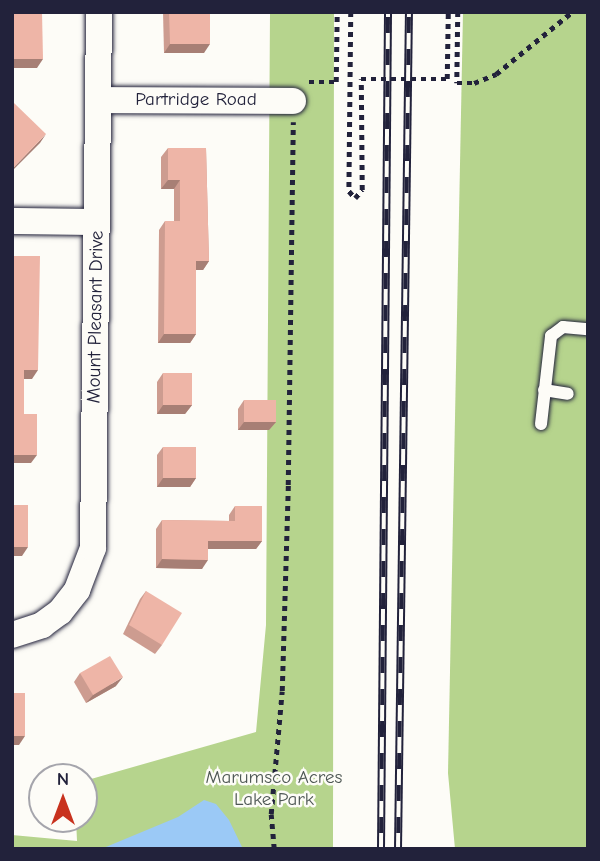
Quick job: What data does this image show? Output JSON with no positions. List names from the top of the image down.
{
  "streets": {
    "street": ["Partridge Road", "Mount Pleasant Drive"]
  },
  "crossings": [
    ["Partridge Road", "Mount Pleasant Drive"]
  ],
  "parks": ["Marumsco Acres Lake Park"],
  "north": "top"
}
